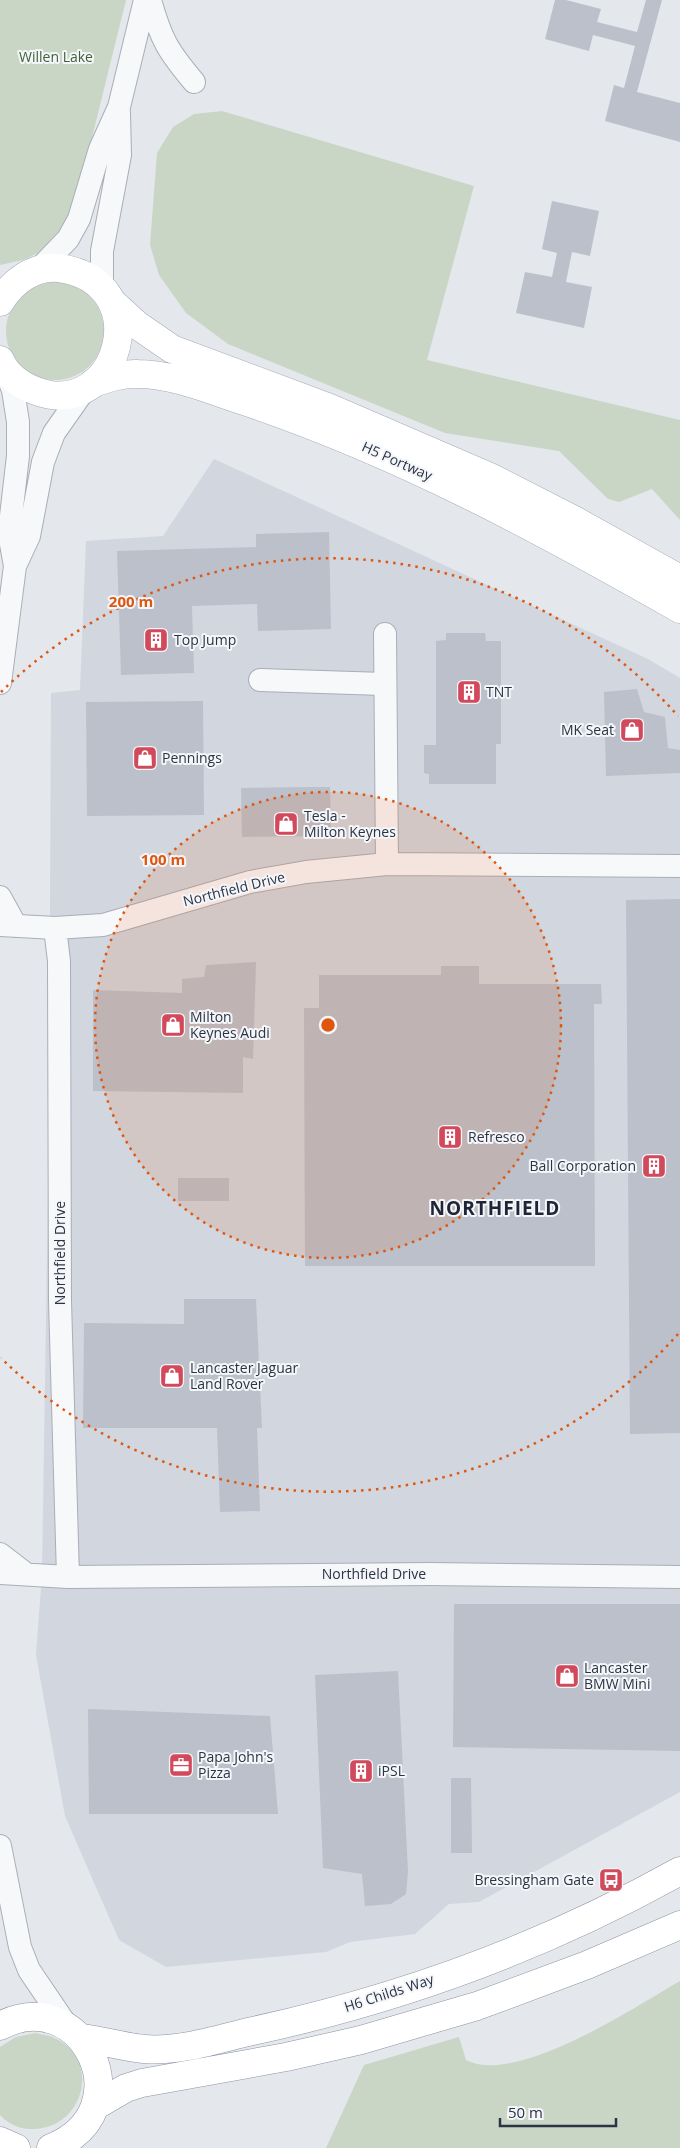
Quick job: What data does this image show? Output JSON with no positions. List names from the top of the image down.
{
  "streets": {
    "main road": ["H5 Portway", "H6 Childs Way"],
    "street": ["Northfield Drive"]
  },
  "districts": ["NORTHFIELD"],
  "parks": ["Willen Lake"],
  "places": {
    "building": [
      "Top Jump",
      "TNT",
      "Refresco",
      "Ball Corporation",
      "iPSL"
    ],
    "shop": [
      "MK Seat",
      "Pennings",
      "Tesla - Milton Keynes",
      "Milton Keynes Audi",
      "Lancaster Jaguar Land Rover",
      "Lancaster BMW Mini"
    ],
    "office": ["Papa John's Pizza"],
    "bus stop": ["Bressingham Gate"]
  },
  "scale_bar": "50 m",
  "rings": ["200 m", "100 m"]
}
